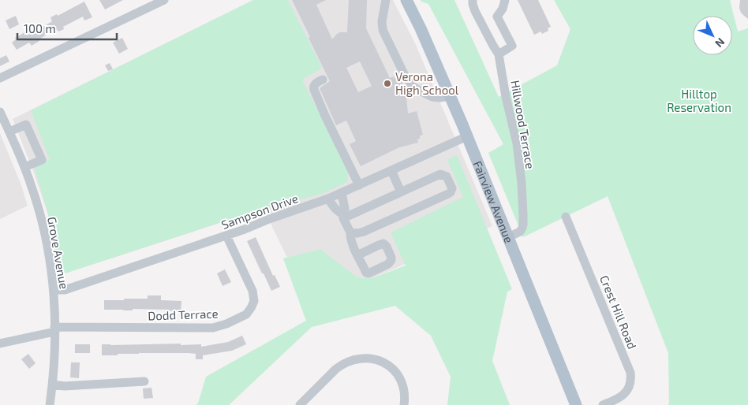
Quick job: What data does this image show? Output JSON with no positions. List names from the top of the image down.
{
  "streets": {
    "main road": ["Fairview Avenue"],
    "street": [
      "Hillwood Terrace",
      "Sampson Drive",
      "Grove Avenue",
      "Crest Hill Road",
      "Dodd Terrace"
    ]
  },
  "crossings": [
    ["Hillwood Terrace", "Fairview Avenue"],
    ["Fairview Avenue", "Sampson Drive"],
    ["Sampson Drive", "Grove Avenue"],
    ["Sampson Drive", "Dodd Terrace"],
    ["Grove Avenue", "Dodd Terrace"]
  ],
  "parks": ["Hilltop Reservation"],
  "places": ["Verona High School"],
  "scale_bar": "100 m",
  "north": "bottom right"
}
